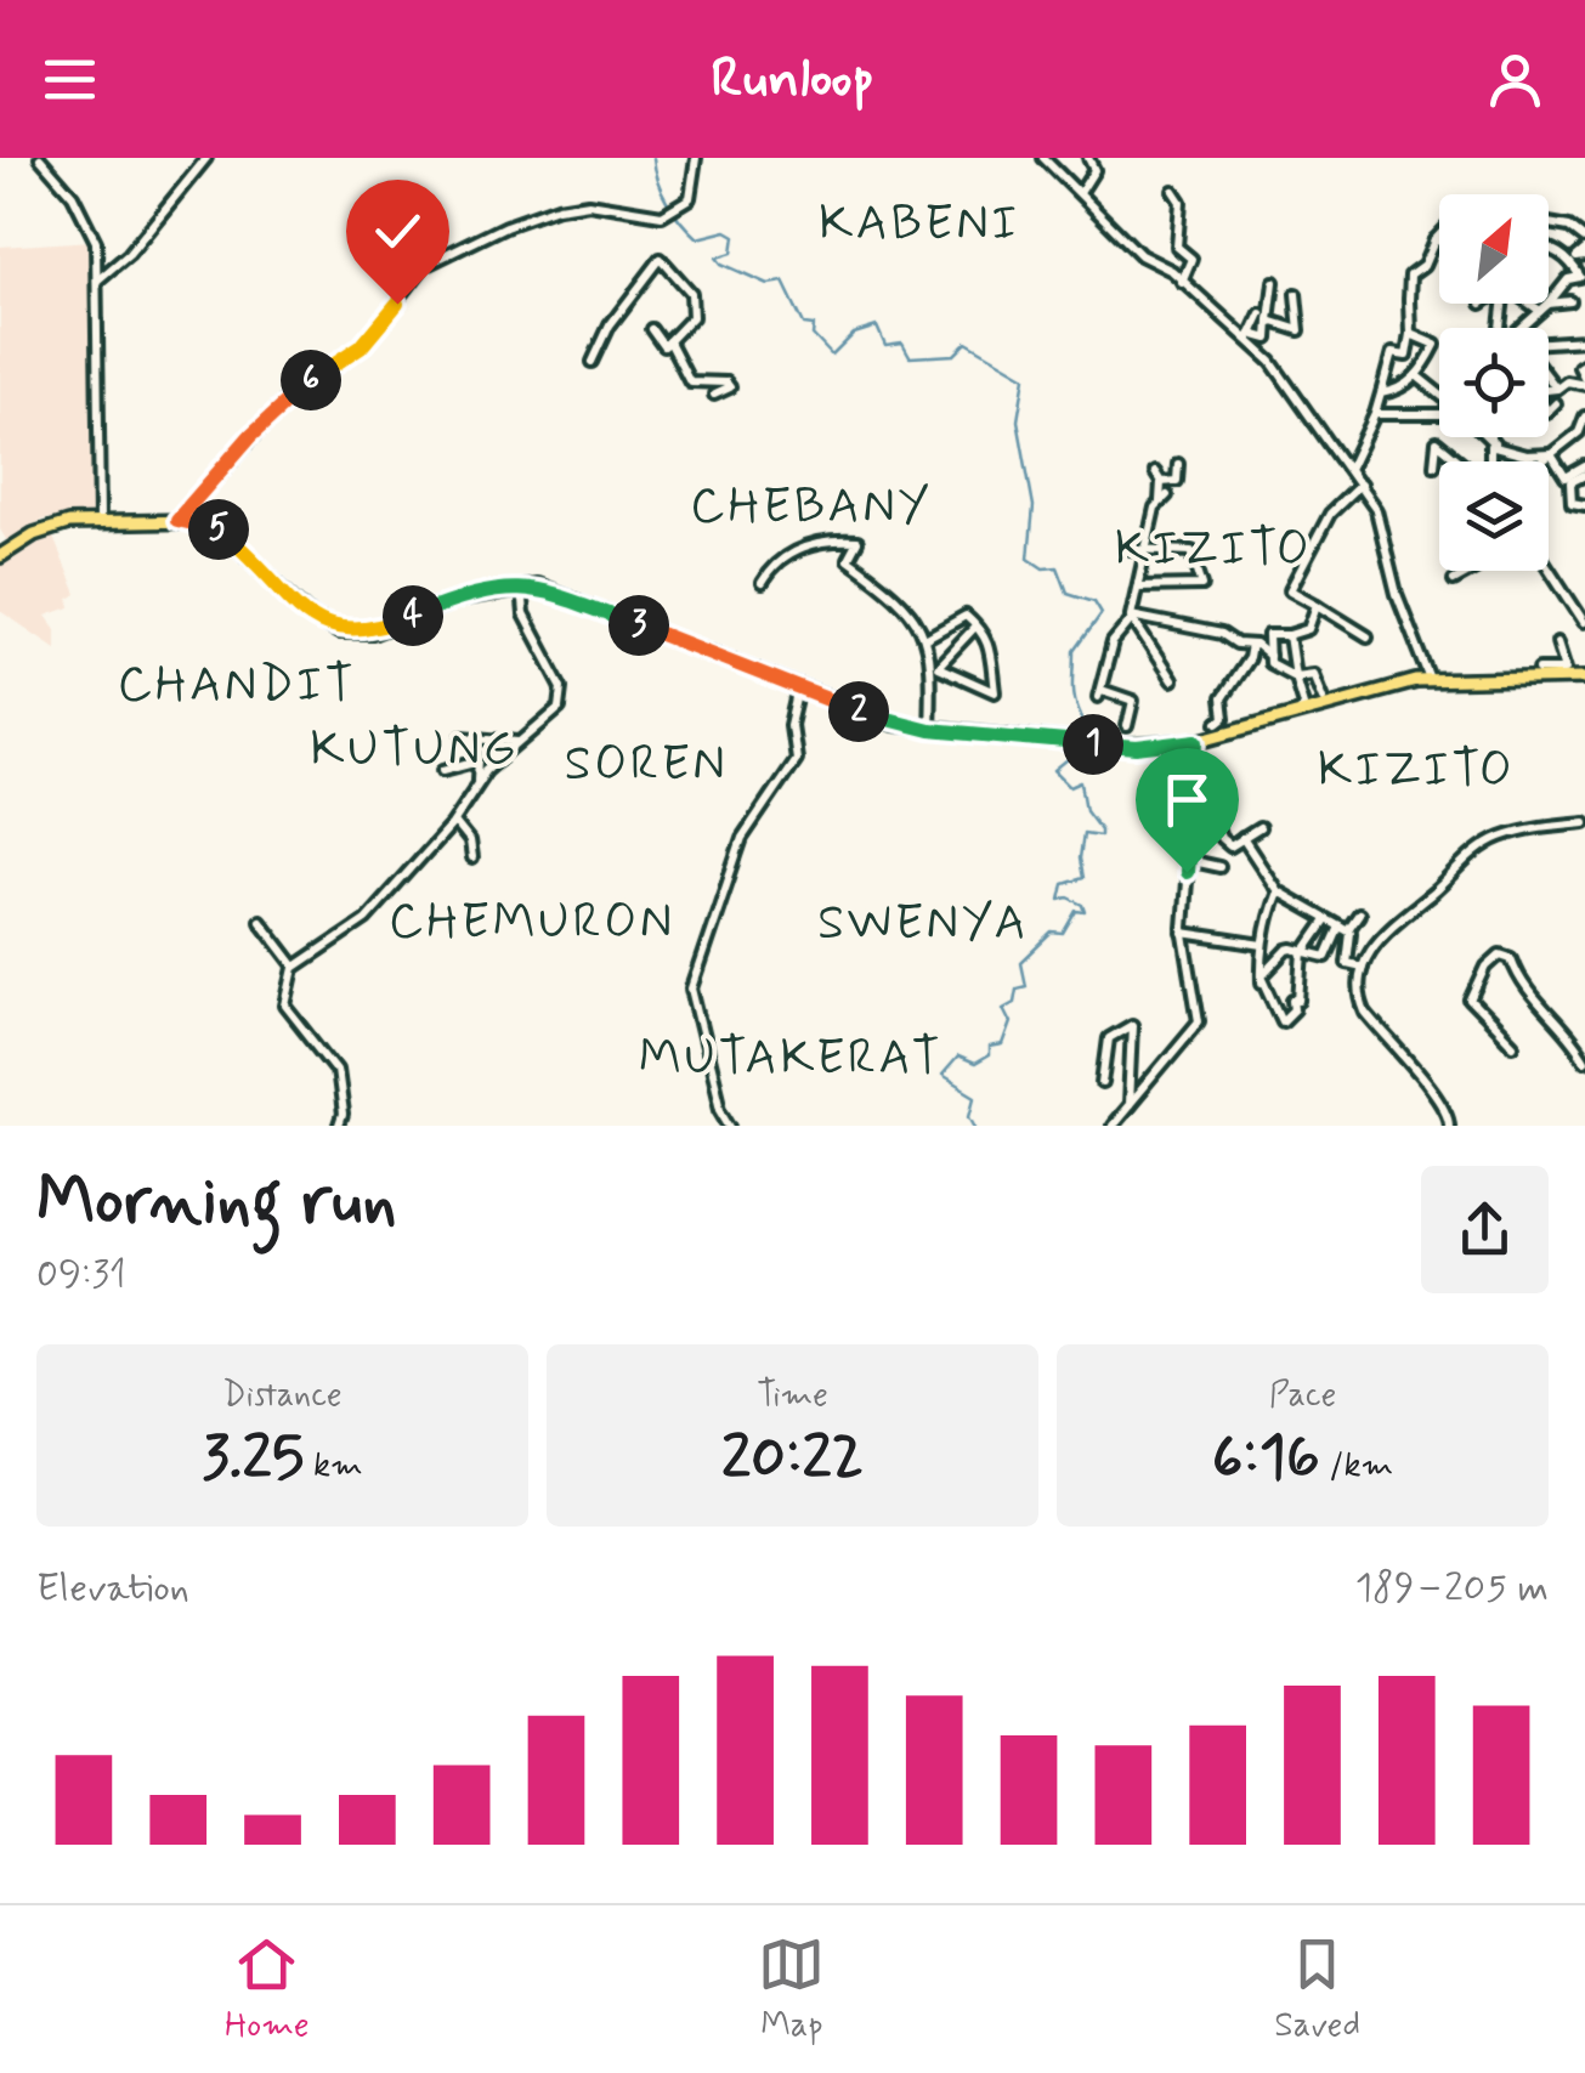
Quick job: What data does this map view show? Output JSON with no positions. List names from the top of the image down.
{
  "districts": [
    "KABENI",
    "CHEBANY",
    "KIZITO",
    "CHANDIT",
    "KUTUNG",
    "SOREN",
    "KIZITO",
    "CHEMURON",
    "SWENYA",
    "MUTAKERAT"
  ],
  "north": "top right",
  "page": {
    "header": "Runloop",
    "pins": [
      "6",
      "5",
      "4",
      "3",
      "2",
      "1"
    ],
    "heading": ["Morning run", "09:31"],
    "stats": [
      ["Distance", "3.25 km"],
      ["Time", "20:22"],
      ["Pace", "6:16 /km"]
    ],
    "chart": ["Elevation", "189–205 m"],
    "tabs": ["Home", "Map", "Saved"]
  }
}
